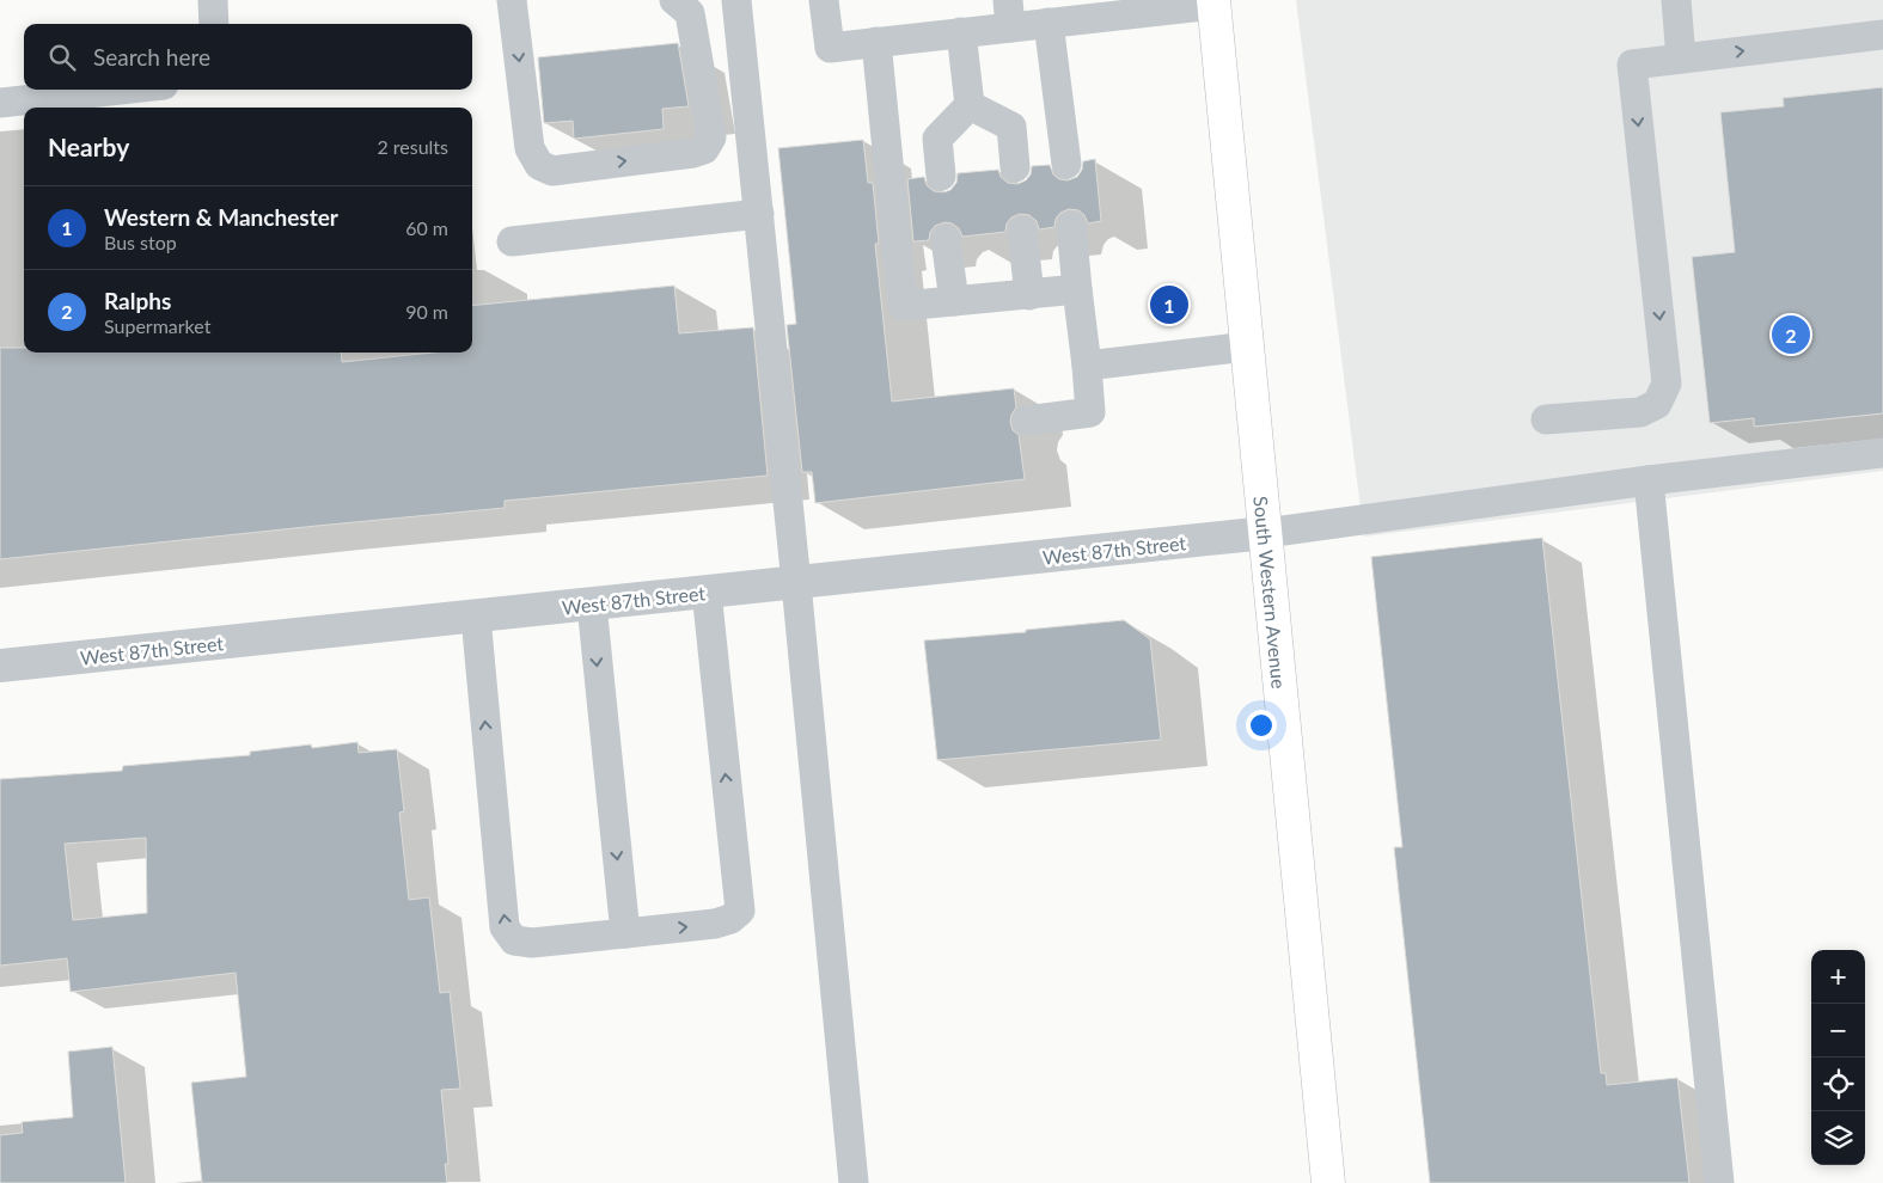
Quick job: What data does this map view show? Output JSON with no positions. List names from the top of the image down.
{
  "streets": {
    "main road": ["South Western Avenue"],
    "street": ["West 87th Street"]
  },
  "crossings": [
    ["West 87th Street", "South Western Avenue"]
  ],
  "page": {
    "search": "Search here",
    "heading": ["Nearby", "2 results"],
    "list": [
      {
        "mark": "1",
        "name": "Western & Manchester",
        "note": "Bus stop",
        "value": "60 m"
      },
      {
        "mark": "2",
        "name": "Ralphs",
        "note": "Supermarket",
        "value": "90 m"
      }
    ],
    "pins": ["1", "2"],
    "map_buttons": ["+", "−"]
  }
}
